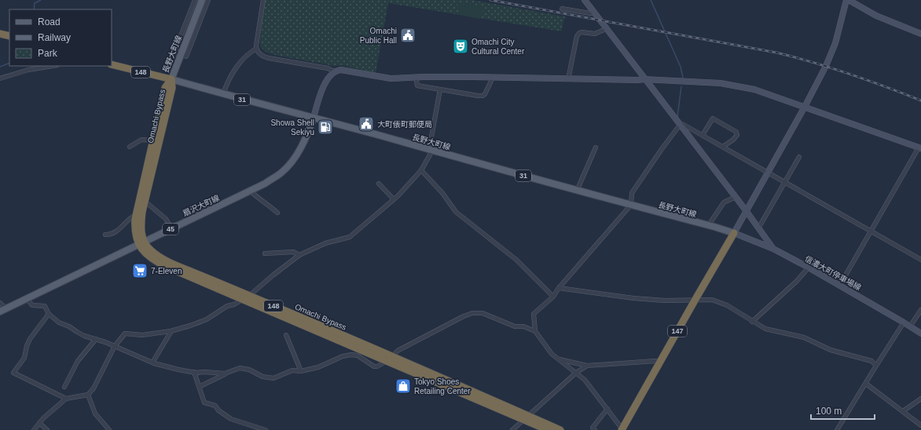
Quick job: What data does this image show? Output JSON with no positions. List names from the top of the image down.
{
  "streets": {
    "highway": ["148", "Omachi Bypass", "147"],
    "main road": [
      "長野大町線",
      "31",
      "扇沢大町線",
      "45"
    ],
    "street": ["信濃大町停車場線"]
  },
  "crossings": [
    ["長野大町線", "148"],
    ["長野大町線", "Omachi Bypass"],
    ["長野大町線", "扇沢大町線"],
    ["長野大町線", "信濃大町停車場線"],
    ["長野大町線", "147"],
    ["148", "Omachi Bypass"],
    ["Omachi Bypass", "扇沢大町線"],
    ["信濃大町停車場線", "147"]
  ],
  "places": {
    "public building": ["Omachi Public Hall", "大町俵町郵便局"],
    "theatre": ["Omachi City Cultural Center"],
    "fuel station": ["Showa Shell Sekiyu"],
    "supermarket": ["7-Eleven"],
    "shop": ["Tokyo Shoes Retailing Center"]
  },
  "legend": ["Road", "Railway", "Park"],
  "scale_bar": "100 m"
}
